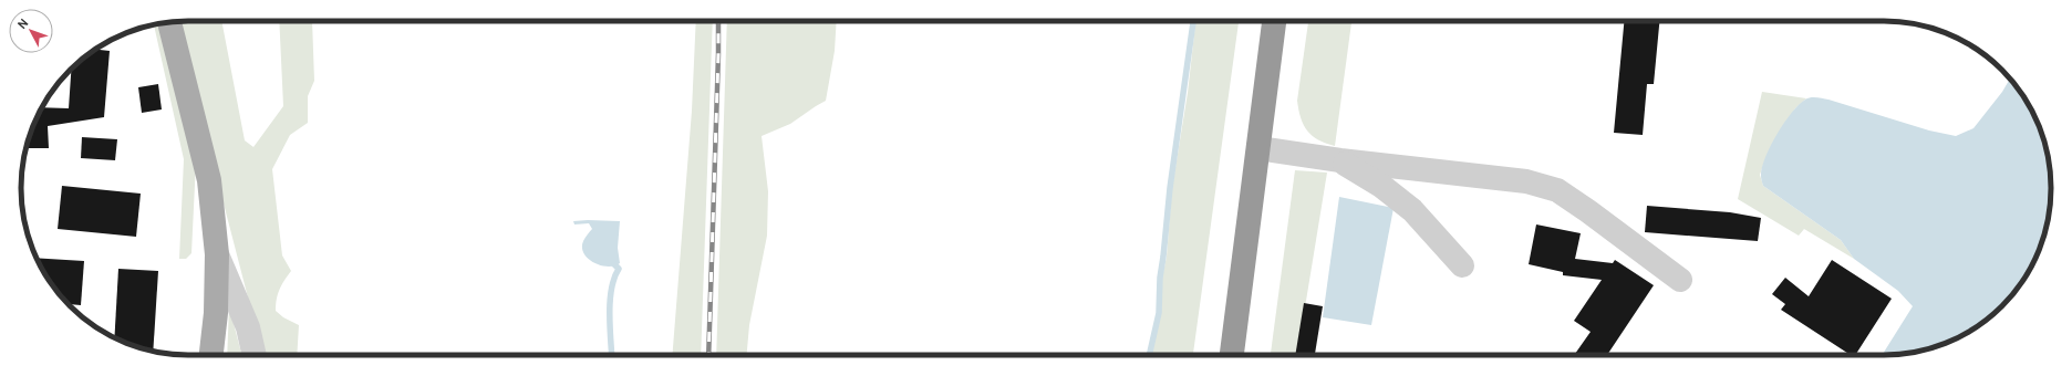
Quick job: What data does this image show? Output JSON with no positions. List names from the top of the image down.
{
  "north": "top left"
}
